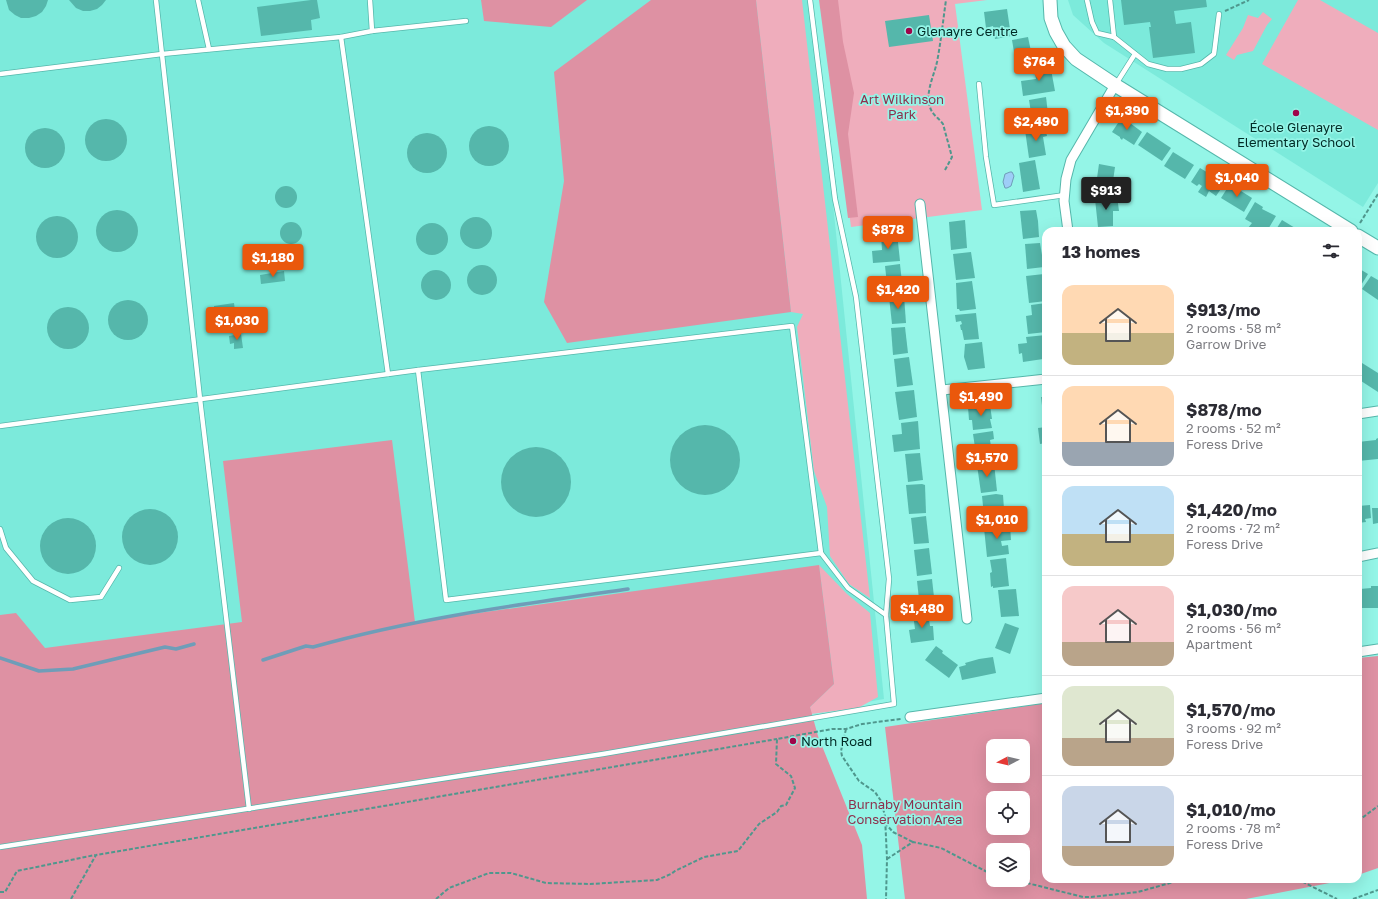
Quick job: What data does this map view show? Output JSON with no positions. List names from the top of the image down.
{
  "parks": ["Art Wilkinson Park", "Burnaby Mountain Conservation Area"],
  "places": ["Glenayre Centre", "École Glenayre Elementary School", "North Road"],
  "north": "left",
  "page": {
    "price": [
      "$764",
      "$1,390",
      "$2,490",
      "$1,040",
      "$913",
      "$878",
      "$1,180",
      "$1,420",
      "$1,030",
      "$1,490",
      "$1,570",
      "$1,010",
      "$1,480"
    ],
    "heading": "13 homes",
    "list": [
      {
        "name": "$913/mo",
        "note": "2 rooms · 58 m² · Garrow Drive"
      },
      {
        "name": "$878/mo",
        "note": "2 rooms · 52 m² · Foress Drive"
      },
      {
        "name": "$1,420/mo",
        "note": "2 rooms · 72 m² · Foress Drive"
      },
      {
        "name": "$1,030/mo",
        "note": "2 rooms · 56 m² · Apartment"
      },
      {
        "name": "$1,570/mo",
        "note": "3 rooms · 92 m² · Foress Drive"
      },
      {
        "name": "$1,010/mo",
        "note": "2 rooms · 78 m² · Foress Drive"
      }
    ]
  }
}
